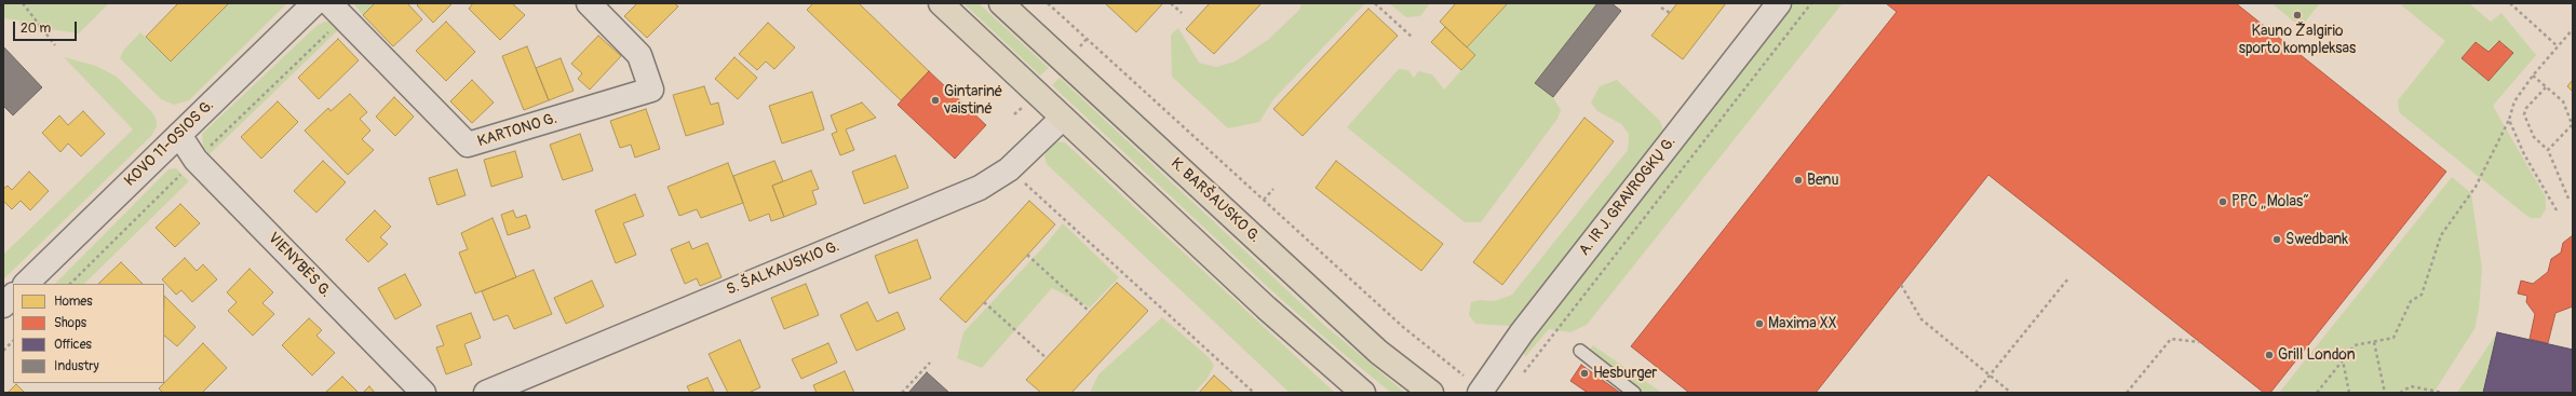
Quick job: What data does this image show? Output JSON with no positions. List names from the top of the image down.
{
  "streets": {
    "main road": ["K. BARŠAUSKO G."],
    "street": [
      "KARTONO G.",
      "KOVO 11-OSIOS G.",
      "A. IR J. GRAVROGKŲ G.",
      "VIENYBĖS G.",
      "S. ŠALKAUSKIO G."
    ]
  },
  "crossings": [
    ["KOVO 11-OSIOS G.", "VIENYBĖS G."]
  ],
  "places": [
    "Kauno Žalgirio sporto kompleksas",
    "Gintarinė vaistinė",
    "Benu",
    "PPC „Molas“",
    "Swedbank",
    "Maxima XX",
    "Grill London",
    "Hesburger"
  ],
  "legend": [
    "Homes",
    "Shops",
    "Offices",
    "Industry"
  ],
  "scale_bar": "20 m"
}
